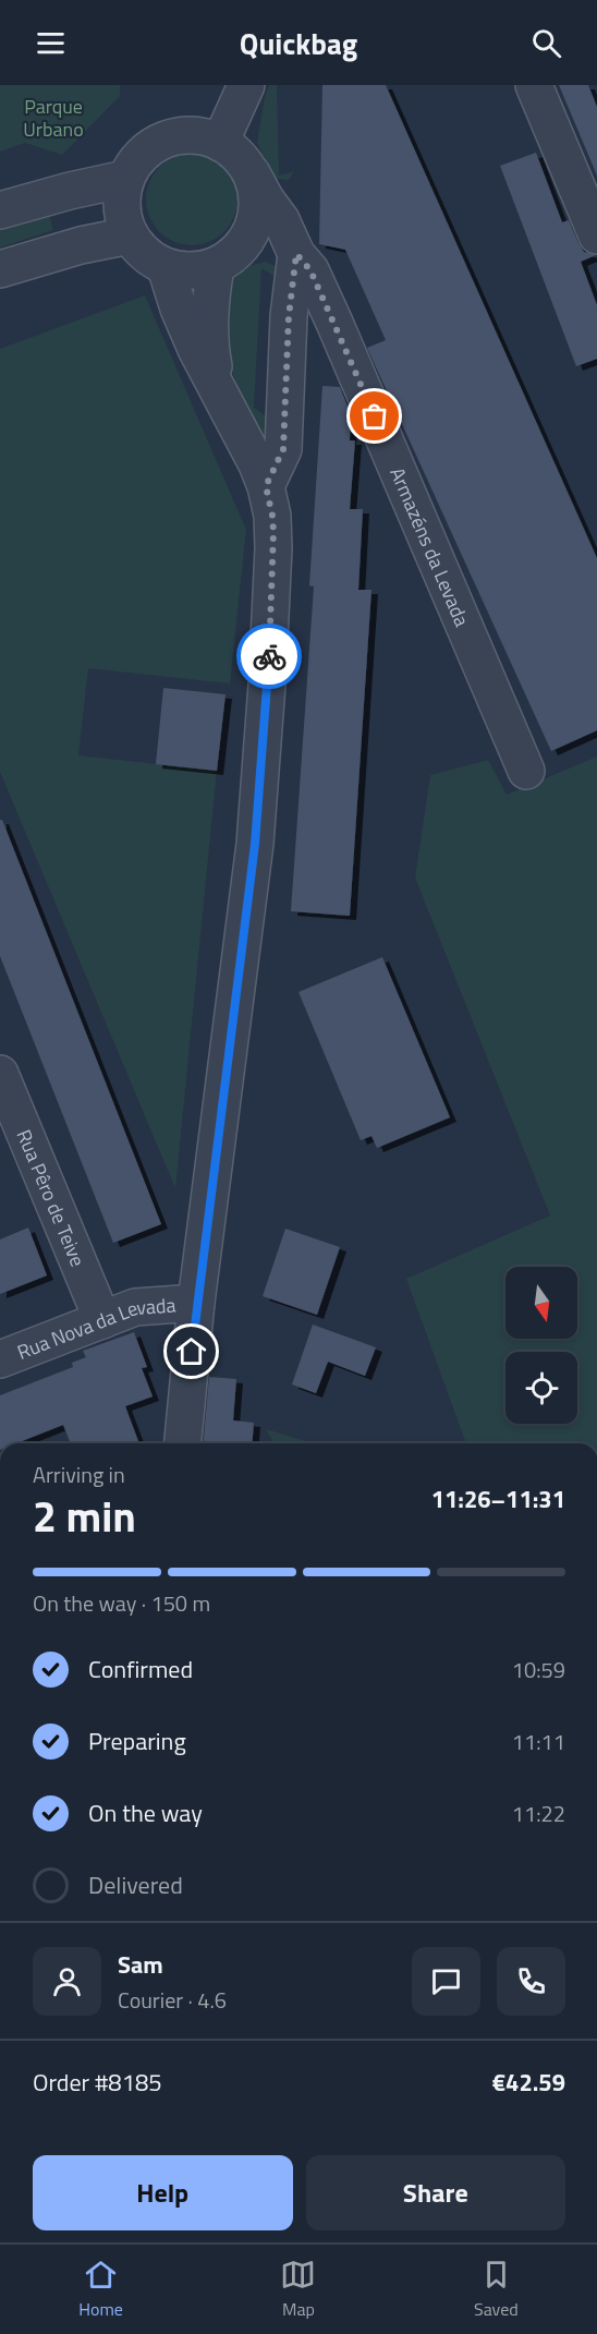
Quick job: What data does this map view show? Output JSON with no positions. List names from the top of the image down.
{
  "streets": {
    "street": ["Armazéns da Levada", "Rua Pêro de Teive", "Rua Nova da Levada"]
  },
  "crossings": [
    ["Rua Pêro de Teive", "Rua Nova da Levada"]
  ],
  "parks": ["Parque Urbano"],
  "north": "bottom",
  "page": {
    "header": "Quickbag",
    "heading": ["2 min", "Arriving in", "11:26–11:31"],
    "panel": [
      "Sam",
      "Courier · 4.6",
      "Order #8185",
      "€42.59"
    ],
    "bar": "On the way · 150 m",
    "list": [
      ["Confirmed", "10:59"],
      ["Preparing", "11:11"],
      ["On the way", "11:22"],
      "Delivered"
    ],
    "buttons": ["Help", "Share"],
    "tabs": ["Home", "Map", "Saved"]
  }
}
